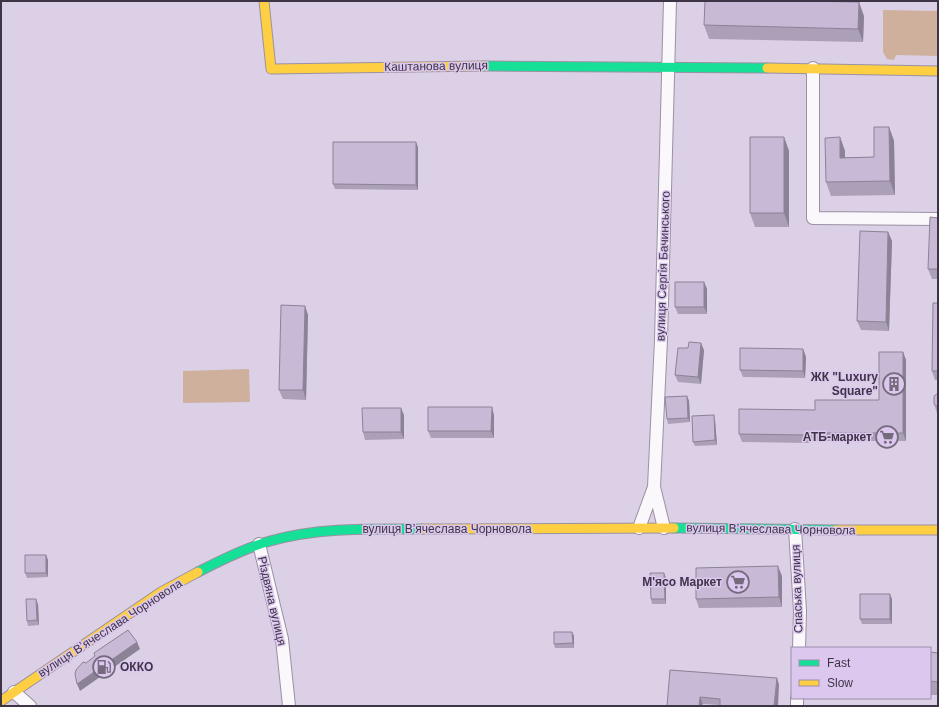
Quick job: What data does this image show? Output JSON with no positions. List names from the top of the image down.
{
  "streets": {
    "main road": ["Каштанова вулиця", "вулиця Вʼячеслава Чорновола"],
    "street": ["вулиця Сергія Бачинського", "Спаська вулиця", "Різдвяна вулиця"]
  },
  "crossings": [
    ["Каштанова вулиця", "вулиця Сергія Бачинського"],
    ["вулиця Сергія Бачинського", "вулиця Вʼячеслава Чорновола"],
    ["вулиця Вʼячеслава Чорновола", "Спаська вулиця"],
    ["вулиця Вʼячеслава Чорновола", "Різдвяна вулиця"]
  ],
  "places": {
    "building": ["ЖК \"Luxury Square\""],
    "supermarket": ["АТБ-маркет", "М'ясо Маркет"],
    "fuel station": ["ОККО"]
  },
  "legend": ["Fast", "Slow"]
}
